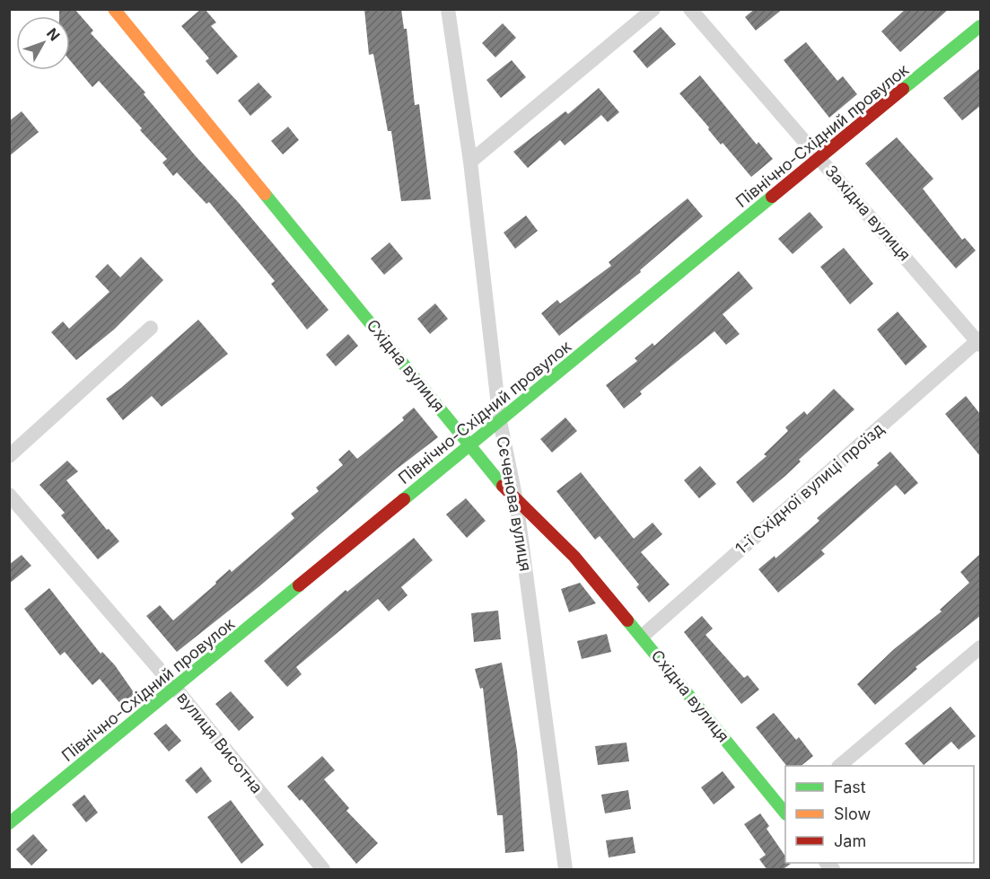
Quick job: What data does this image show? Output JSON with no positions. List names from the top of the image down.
{
  "streets": {
    "street": [
      "Північно-Східний провулок",
      "Західна вулиця",
      "Східна вулиця",
      "1-ї Східної вулиці проїзд",
      "Сєченова вулиця",
      "вулиця Висотна"
    ]
  },
  "crossings": [
    ["Північно-Східний провулок", "Західна вулиця"],
    ["Північно-Східний провулок", "Східна вулиця"],
    ["Північно-Східний провулок", "Сєченова вулиця"],
    ["Північно-Східний провулок", "вулиця Висотна"],
    ["Західна вулиця", "1-ї Східної вулиці проїзд"],
    ["Східна вулиця", "1-ї Східної вулиці проїзд"],
    ["Східна вулиця", "Сєченова вулиця"]
  ],
  "legend": ["Fast", "Slow", "Jam"],
  "north": "top right"
}
